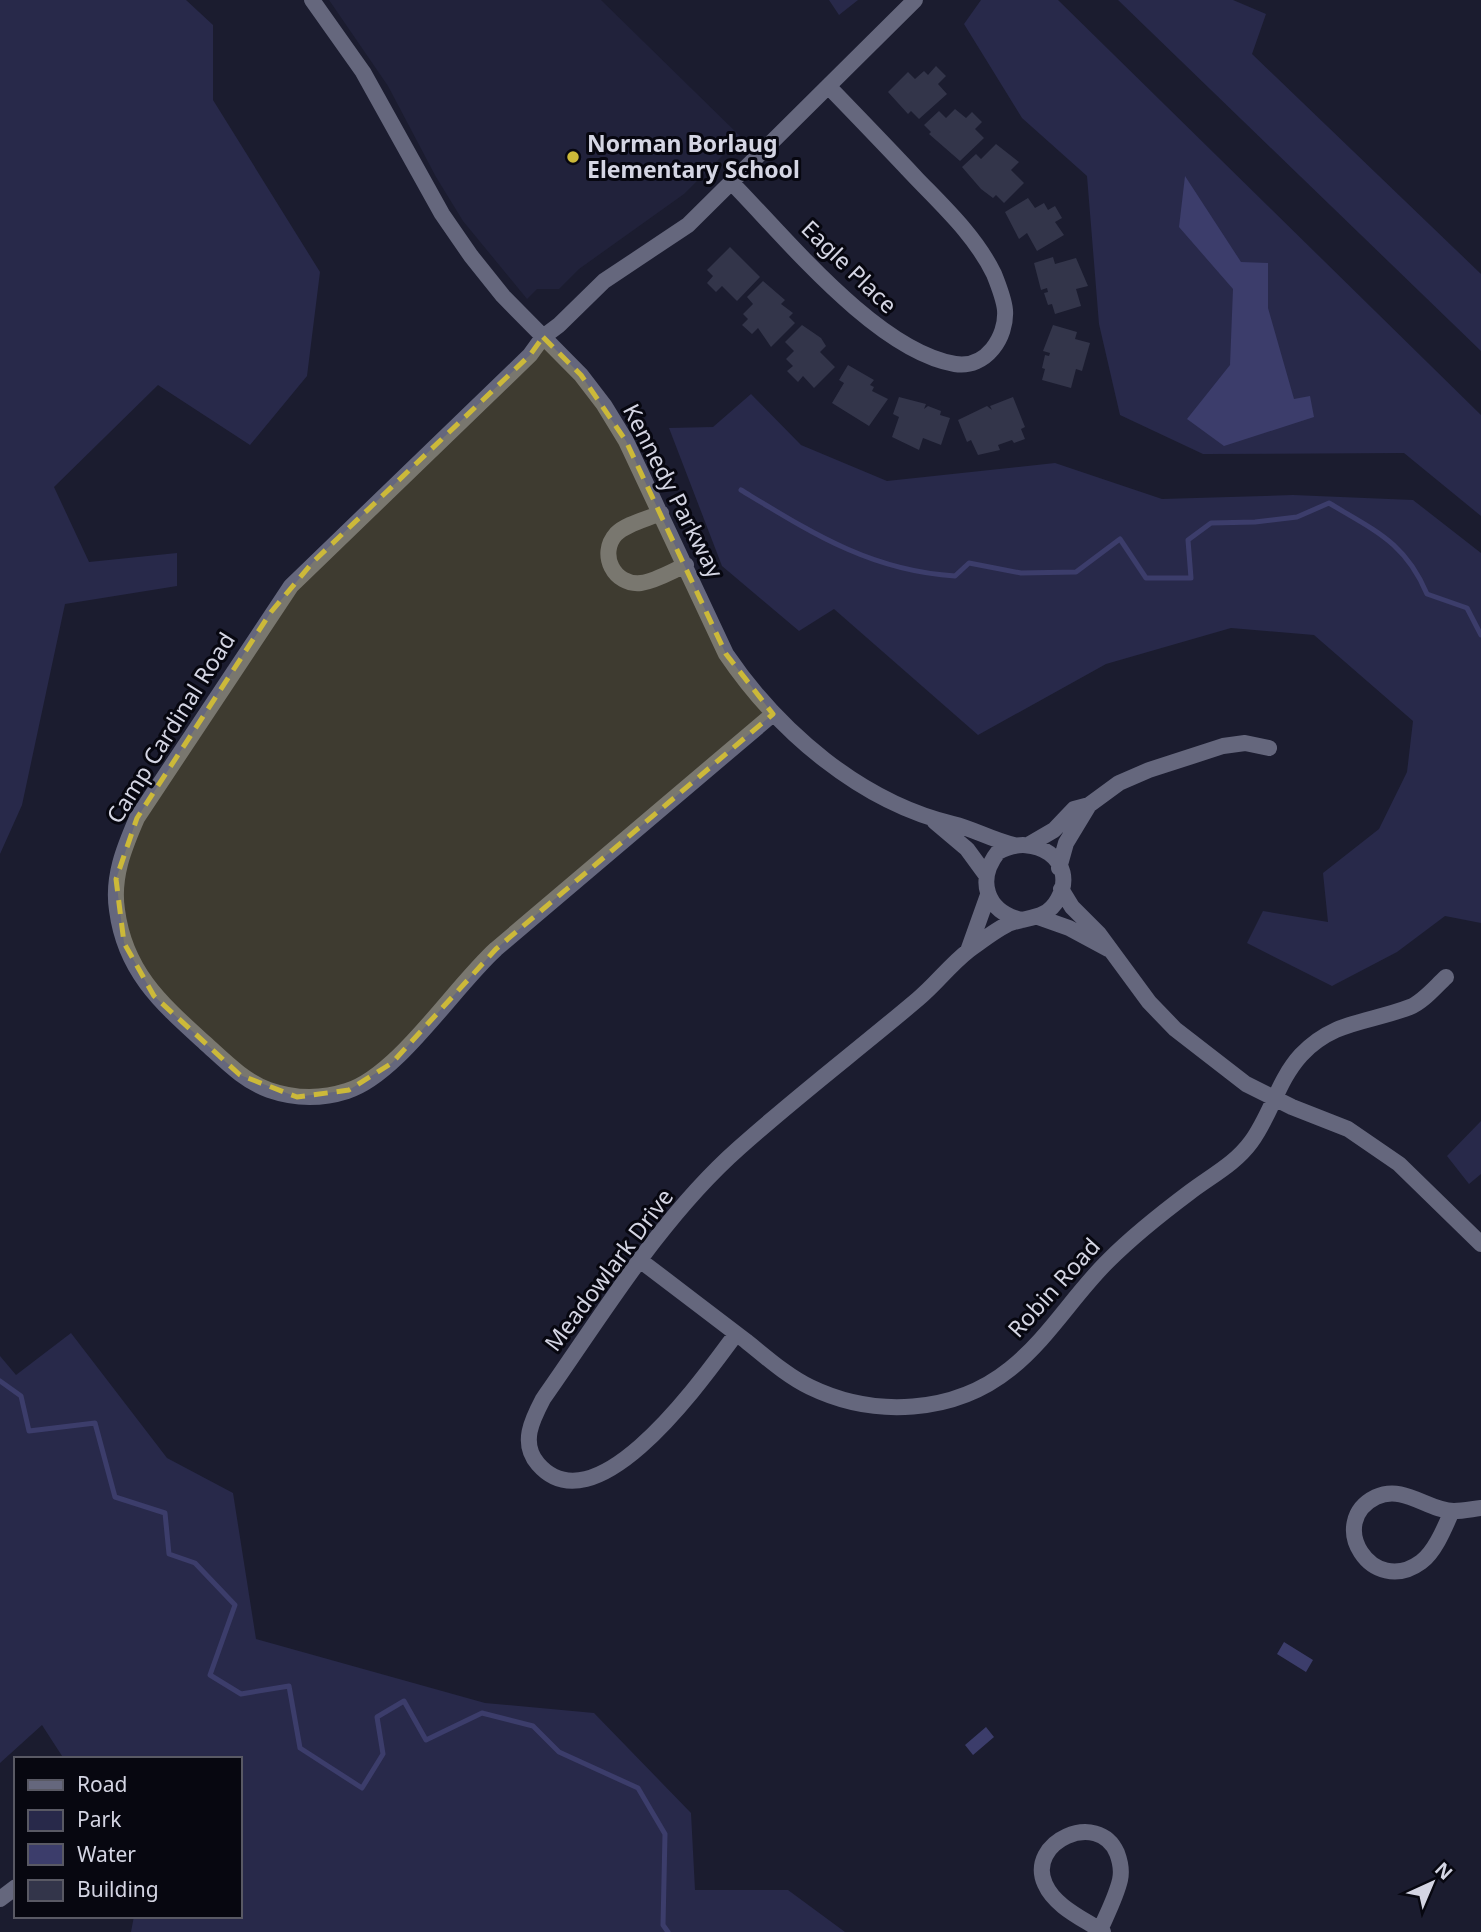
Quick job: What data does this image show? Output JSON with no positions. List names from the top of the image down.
{
  "streets": {
    "street": [
      "Eagle Place",
      "Kennedy Parkway",
      "Camp Cardinal Road",
      "Meadowlark Drive",
      "Robin Road"
    ]
  },
  "crossings": [
    ["Eagle Place", "Camp Cardinal Road"],
    ["Kennedy Parkway", "Camp Cardinal Road"],
    ["Kennedy Parkway", "Meadowlark Drive"],
    ["Meadowlark Drive", "Robin Road"]
  ],
  "places": ["Norman Borlaug Elementary School"],
  "legend": [
    "Road",
    "Park",
    "Water",
    "Building"
  ],
  "north": "top right"
}
